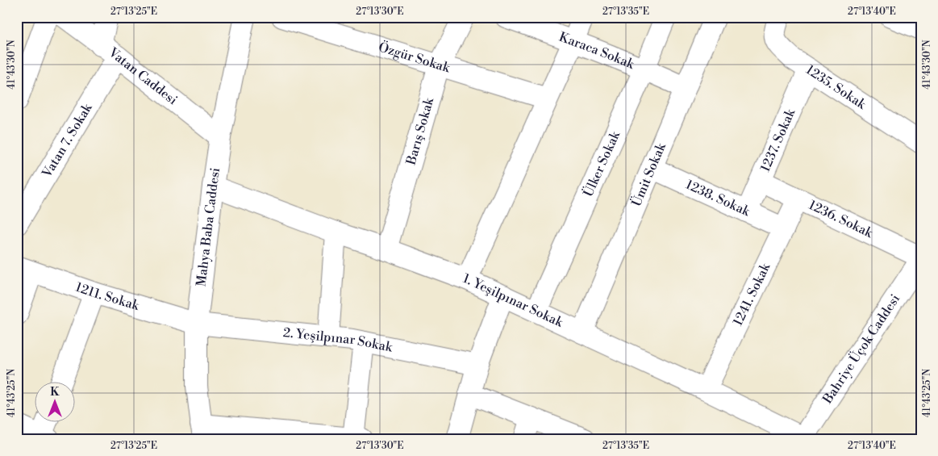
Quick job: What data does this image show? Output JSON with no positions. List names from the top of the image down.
{
  "streets": {
    "street": [
      "Karaca Sokak",
      "Özgür Sokak",
      "Vatan Caddesi",
      "1235. Sokak",
      "Barış Sokak",
      "Vatan 7. Sokak",
      "1237. Sokak",
      "Ülker Sokak",
      "Ümit Sokak",
      "1238. Sokak",
      "1236. Sokak",
      "Mahya Baba Caddesi",
      "1241. Sokak",
      "1211. Sokak",
      "1. Yeşilpınar Sokak",
      "2. Yeşilpınar Sokak",
      "Bahriye Üçok Caddesi"
    ]
  },
  "crossings": [
    ["Karaca Sokak", "Ülker Sokak"],
    ["Karaca Sokak", "Ümit Sokak"],
    ["Özgür Sokak", "Barış Sokak"],
    ["Vatan Caddesi", "Vatan 7. Sokak"],
    ["Vatan Caddesi", "Mahya Baba Caddesi"],
    ["1235. Sokak", "1237. Sokak"],
    ["Barış Sokak", "1. Yeşilpınar Sokak"],
    ["1237. Sokak", "1238. Sokak"],
    ["1237. Sokak", "1236. Sokak"],
    ["Ülker Sokak", "1. Yeşilpınar Sokak"],
    ["Ümit Sokak", "1238. Sokak"],
    ["Ümit Sokak", "1. Yeşilpınar Sokak"],
    ["1238. Sokak", "1241. Sokak"],
    ["1236. Sokak", "1241. Sokak"],
    ["1236. Sokak", "Bahriye Üçok Caddesi"],
    ["Mahya Baba Caddesi", "1211. Sokak"],
    ["Mahya Baba Caddesi", "1. Yeşilpınar Sokak"],
    ["Mahya Baba Caddesi", "2. Yeşilpınar Sokak"],
    ["1241. Sokak", "1. Yeşilpınar Sokak"],
    ["1211. Sokak", "2. Yeşilpınar Sokak"],
    ["1. Yeşilpınar Sokak", "Bahriye Üçok Caddesi"]
  ],
  "north": "top",
  "coordinates": [
    "27°13'25\"E",
    "27°13'30\"E",
    "27°13'35\"E",
    "27°13'40\"E",
    "41°43'30\"N",
    "41°43'25\"N"
  ]
}
